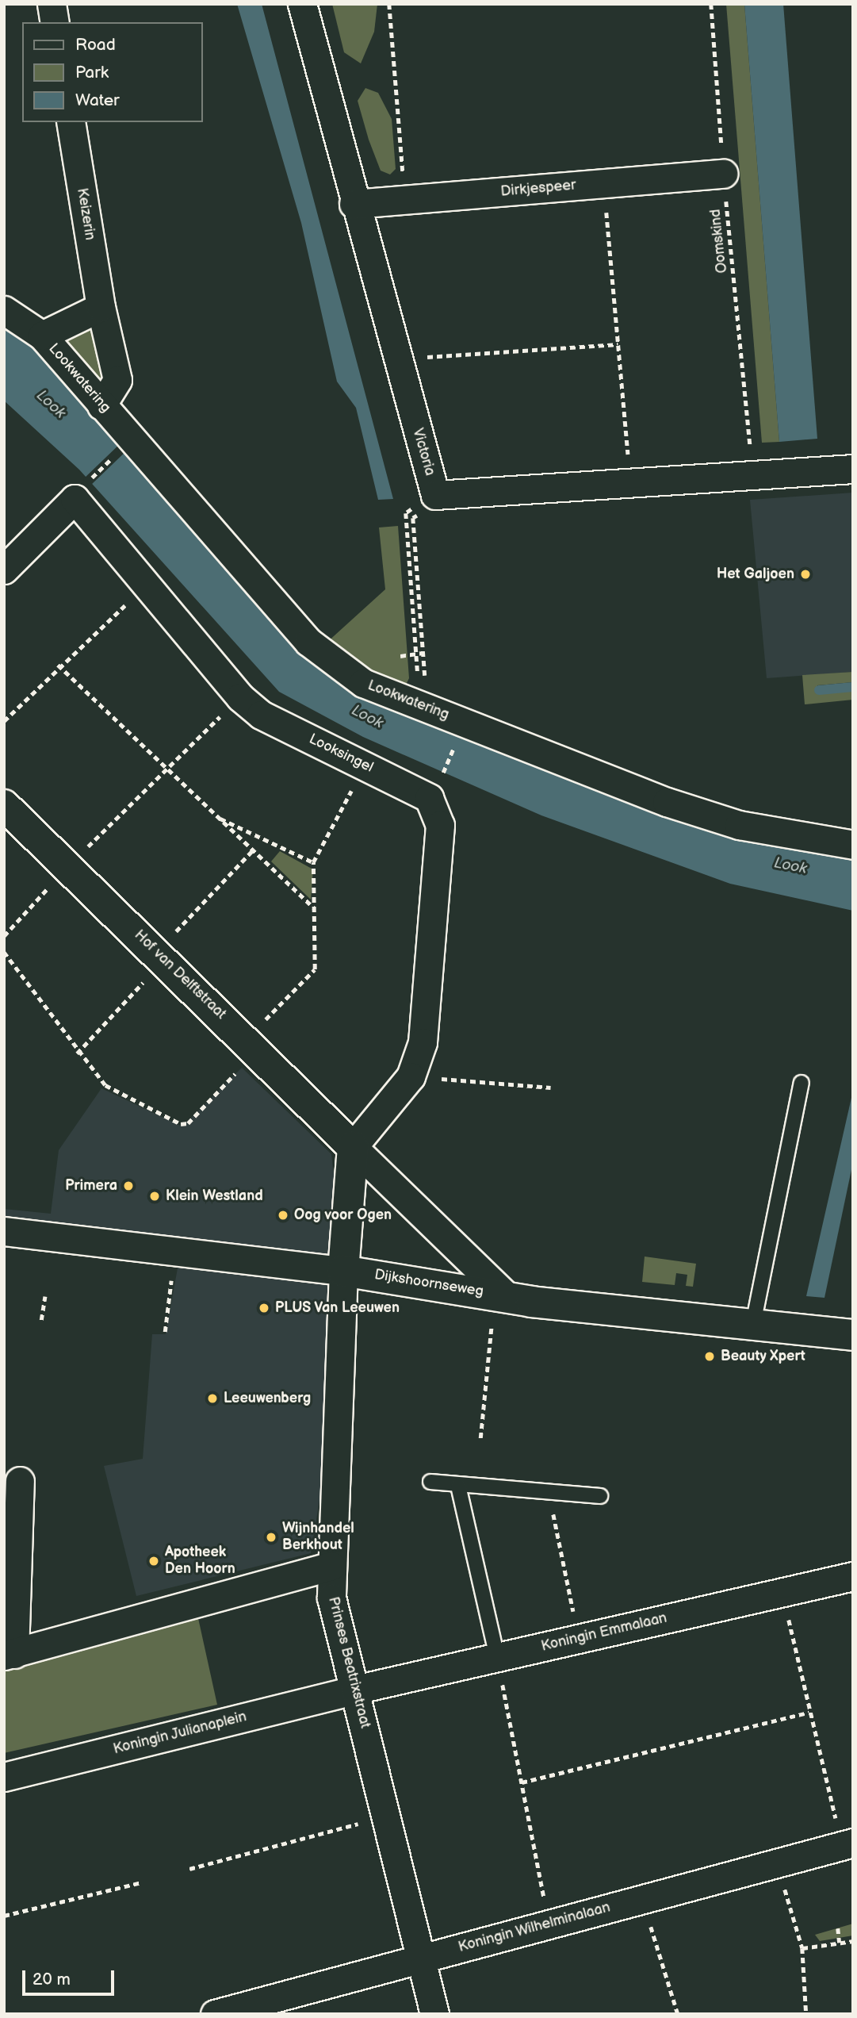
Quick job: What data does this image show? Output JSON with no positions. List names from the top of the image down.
{
  "streets": {
    "street": [
      "Dirkjespeer",
      "Keizerin",
      "Lookwatering",
      "Victoria",
      "Looksingel",
      "Hof van Delftstraat",
      "Dijkshoornseweg",
      "Koningin Emmalaan",
      "Prinses Beatrixstraat",
      "Koningin Julianaplein",
      "Koningin Wilhelminalaan"
    ],
    "path": ["Oomskind"]
  },
  "crossings": [
    ["Dirkjespeer", "Oomskind"],
    ["Dirkjespeer", "Victoria"],
    ["Keizerin", "Lookwatering"],
    ["Oomskind", "Victoria"],
    ["Looksingel", "Hof van Delftstraat"],
    ["Hof van Delftstraat", "Dijkshoornseweg"],
    ["Dijkshoornseweg", "Prinses Beatrixstraat"],
    ["Koningin Emmalaan", "Prinses Beatrixstraat"],
    ["Koningin Emmalaan", "Koningin Julianaplein"],
    ["Prinses Beatrixstraat", "Koningin Julianaplein"],
    ["Prinses Beatrixstraat", "Koningin Wilhelminalaan"]
  ],
  "water": ["Look"],
  "places": [
    "Het Galjoen",
    "Primera",
    "Klein Westland",
    "Oog voor Ogen",
    "PLUS Van Leeuwen",
    "Beauty Xpert",
    "Leeuwenberg",
    "Wijnhandel Berkhout",
    "Apotheek Den Hoorn"
  ],
  "legend": ["Road", "Park", "Water"],
  "scale_bar": "20 m"
}
